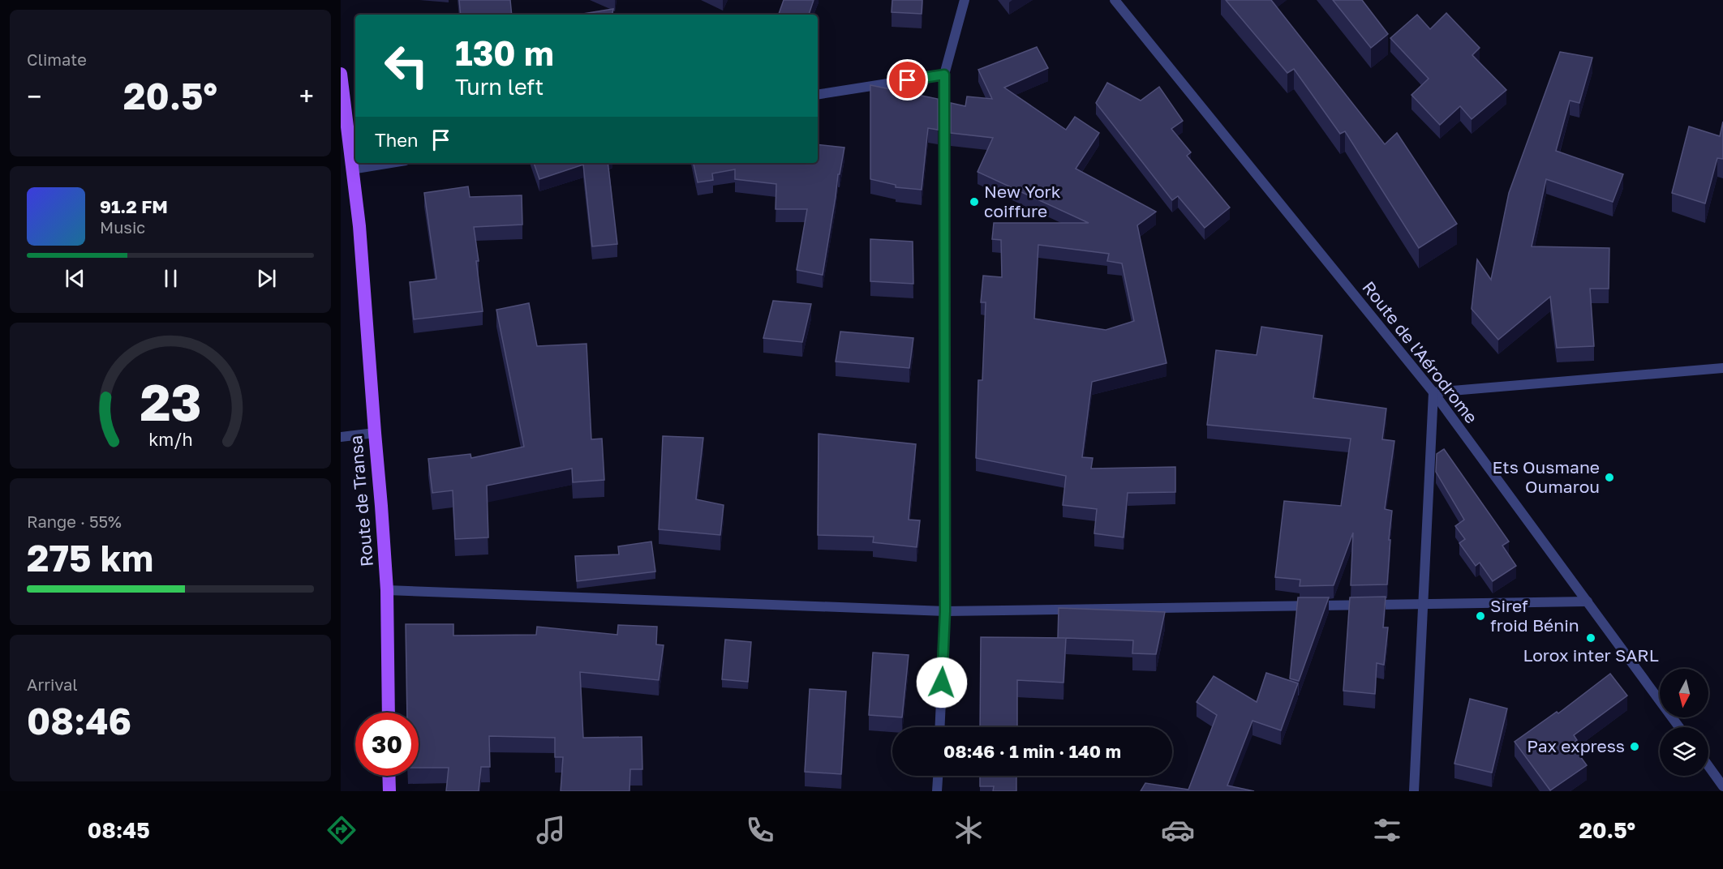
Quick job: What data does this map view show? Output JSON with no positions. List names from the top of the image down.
{
  "streets": {
    "main road": ["Route de Transa"],
    "street": ["Route de l'Aérodrome"]
  },
  "places": [
    "New York coiffure",
    "Ets Ousmane Oumarou",
    "Siref froid Bénin",
    "Lorox inter SARL",
    "Pax express"
  ],
  "north": "bottom",
  "page": {
    "tile": [
      "Climate",
      ["Range · 55%", "275 km"],
      ["Arrival", "08:46"]
    ],
    "turn": ["130 m", "Turn left"],
    "heat": ["−", "20.5°", "+"],
    "then": "Then",
    "song": ["91.2 FM", "Music"],
    "limit": "30",
    "trip": "08:46 · 1 min · 140 m",
    "tabs": ["08:45", "20.5°"],
    "gauge": ["23", "km/h"]
  }
}
